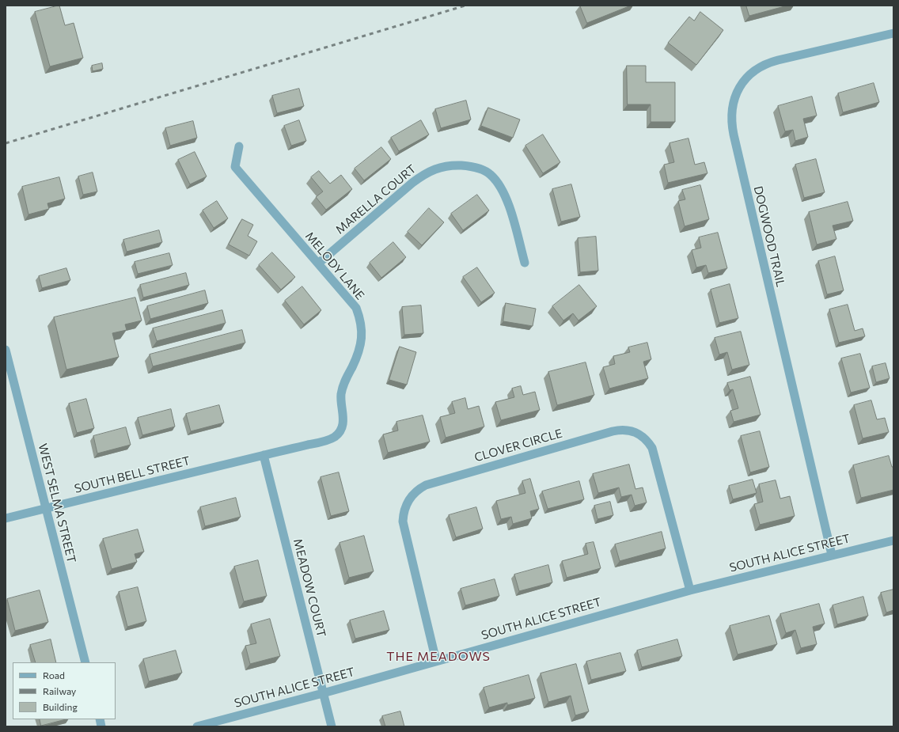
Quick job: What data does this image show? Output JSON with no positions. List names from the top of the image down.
{
  "streets": {
    "street": [
      "MARELLA COURT",
      "DOGWOOD TRAIL",
      "MELODY LANE",
      "CLOVER CIRCLE",
      "SOUTH BELL STREET",
      "WEST SELMA STREET",
      "SOUTH ALICE STREET",
      "MEADOW COURT"
    ]
  },
  "crossings": [
    ["MARELLA COURT", "MELODY LANE"],
    ["DOGWOOD TRAIL", "SOUTH ALICE STREET"],
    ["MELODY LANE", "SOUTH BELL STREET"],
    ["MELODY LANE", "MEADOW COURT"],
    ["CLOVER CIRCLE", "SOUTH ALICE STREET"],
    ["SOUTH BELL STREET", "WEST SELMA STREET"],
    ["SOUTH BELL STREET", "MEADOW COURT"],
    ["SOUTH ALICE STREET", "MEADOW COURT"]
  ],
  "districts": ["THE MEADOWS"],
  "legend": ["Road", "Railway", "Building"]
}
